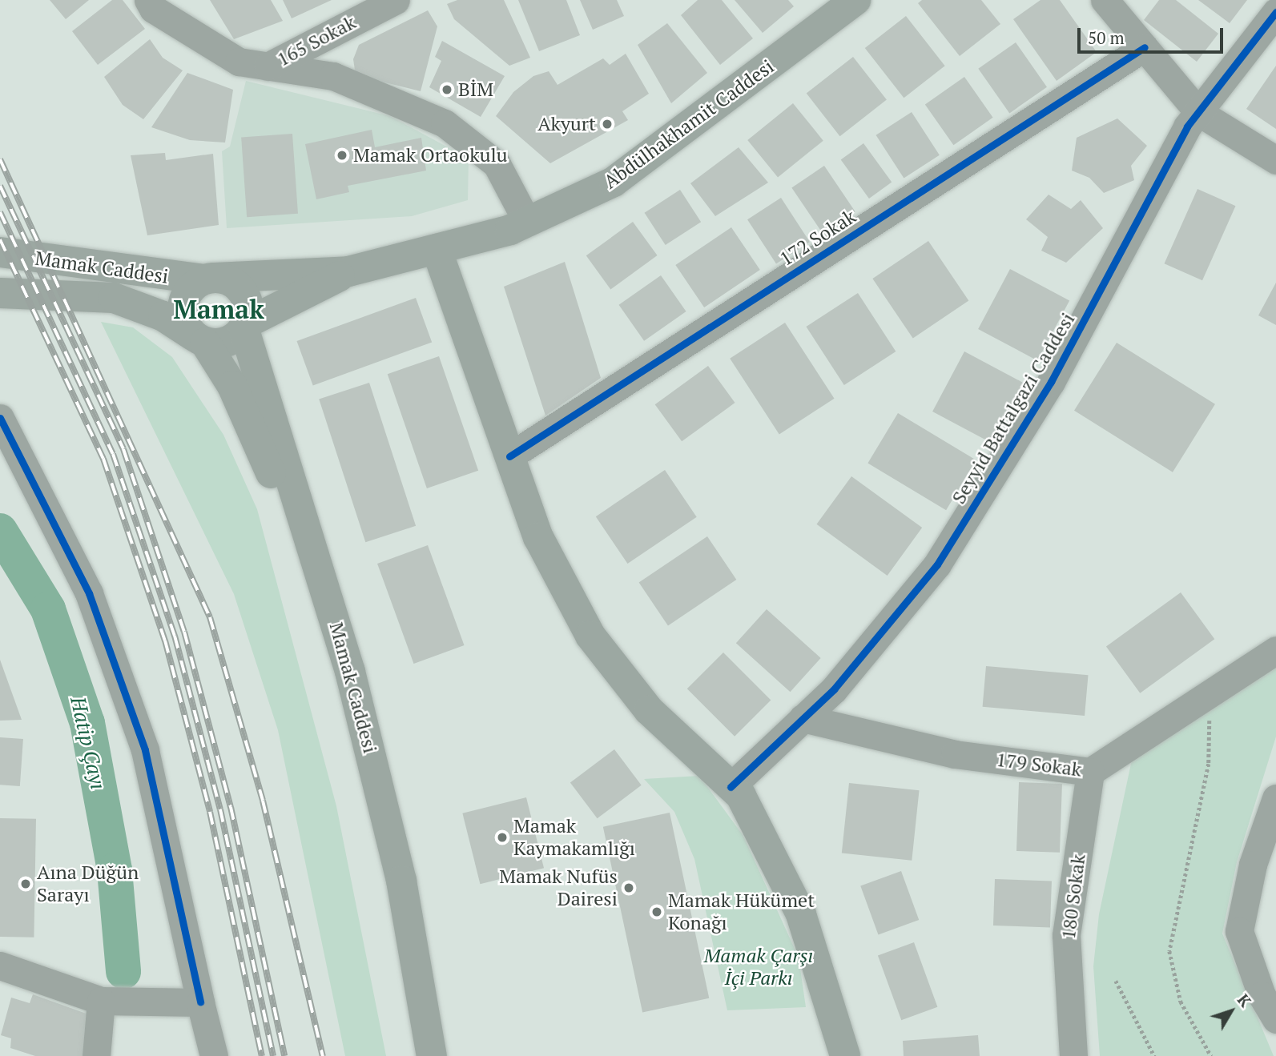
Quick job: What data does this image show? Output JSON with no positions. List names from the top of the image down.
{
  "streets": {
    "main road": ["Abdülhakhamit Caddesi", "Mamak Caddesi"],
    "street": [
      "165 Sokak",
      "172 Sokak",
      "Seyyid Battalgazi Caddesi",
      "179 Sokak",
      "180 Sokak"
    ]
  },
  "crossings": [
    ["Seyyid Battalgazi Caddesi", "179 Sokak"],
    ["179 Sokak", "180 Sokak"]
  ],
  "districts": ["Mamak"],
  "water": ["Hatip Çayı"],
  "parks": ["Mamak Çarşı İçi Parkı"],
  "places": [
    "BİM",
    "Akyurt",
    "Mamak Ortaokulu",
    "Mamak Kaymakamlığı",
    "Aına Düğün Sarayı",
    "Mamak Nufüs Dairesi",
    "Mamak Hükümet Konağı"
  ],
  "scale_bar": "50 m",
  "north": "top right"
}
